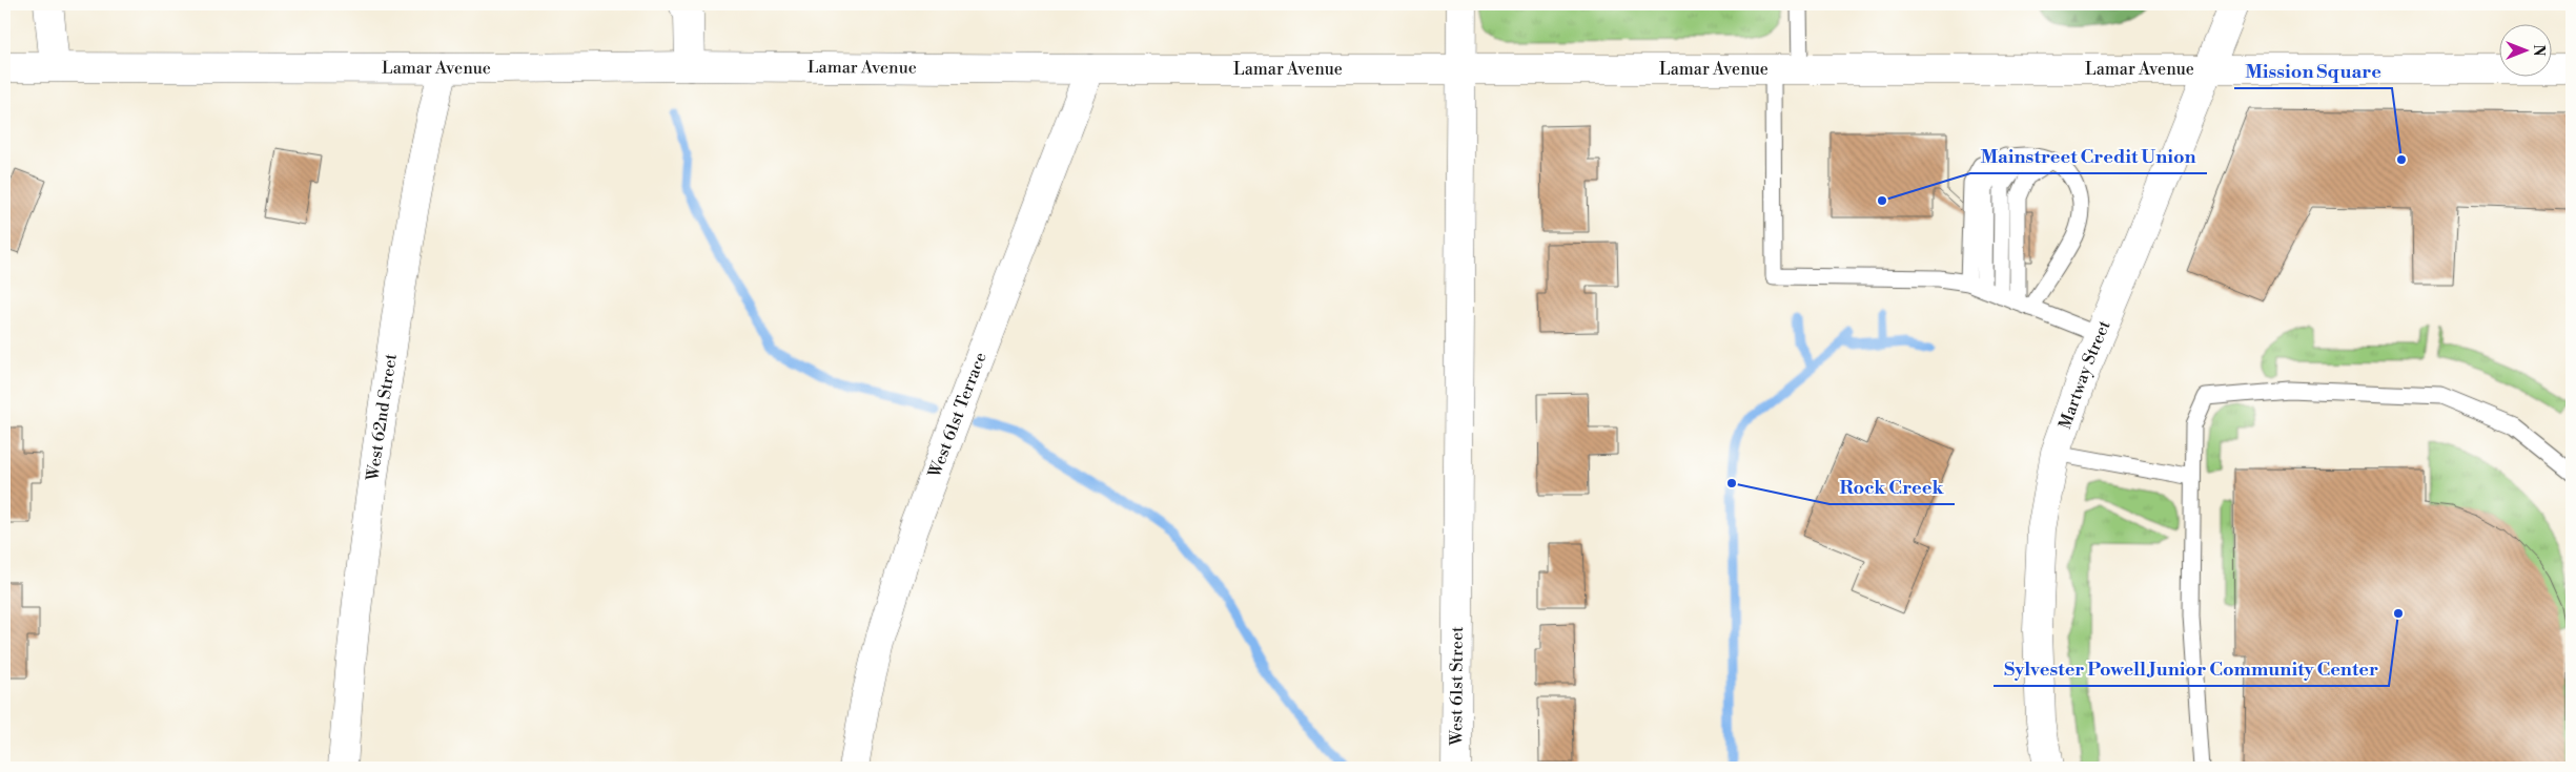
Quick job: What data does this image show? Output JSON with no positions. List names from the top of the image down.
{
  "streets": {
    "street": [
      "Lamar Avenue",
      "Martway Street",
      "West 61st Terrace",
      "West 62nd Street",
      "West 61st Street"
    ]
  },
  "crossings": [
    ["Lamar Avenue", "Martway Street"],
    ["Lamar Avenue", "West 61st Terrace"],
    ["Lamar Avenue", "West 62nd Street"],
    ["Lamar Avenue", "West 61st Street"]
  ],
  "places": [
    "Mission Square",
    "Mainstreet Credit Union",
    "Rock Creek",
    "Sylvester Powell Junior Community Center"
  ],
  "north": "right"
}
